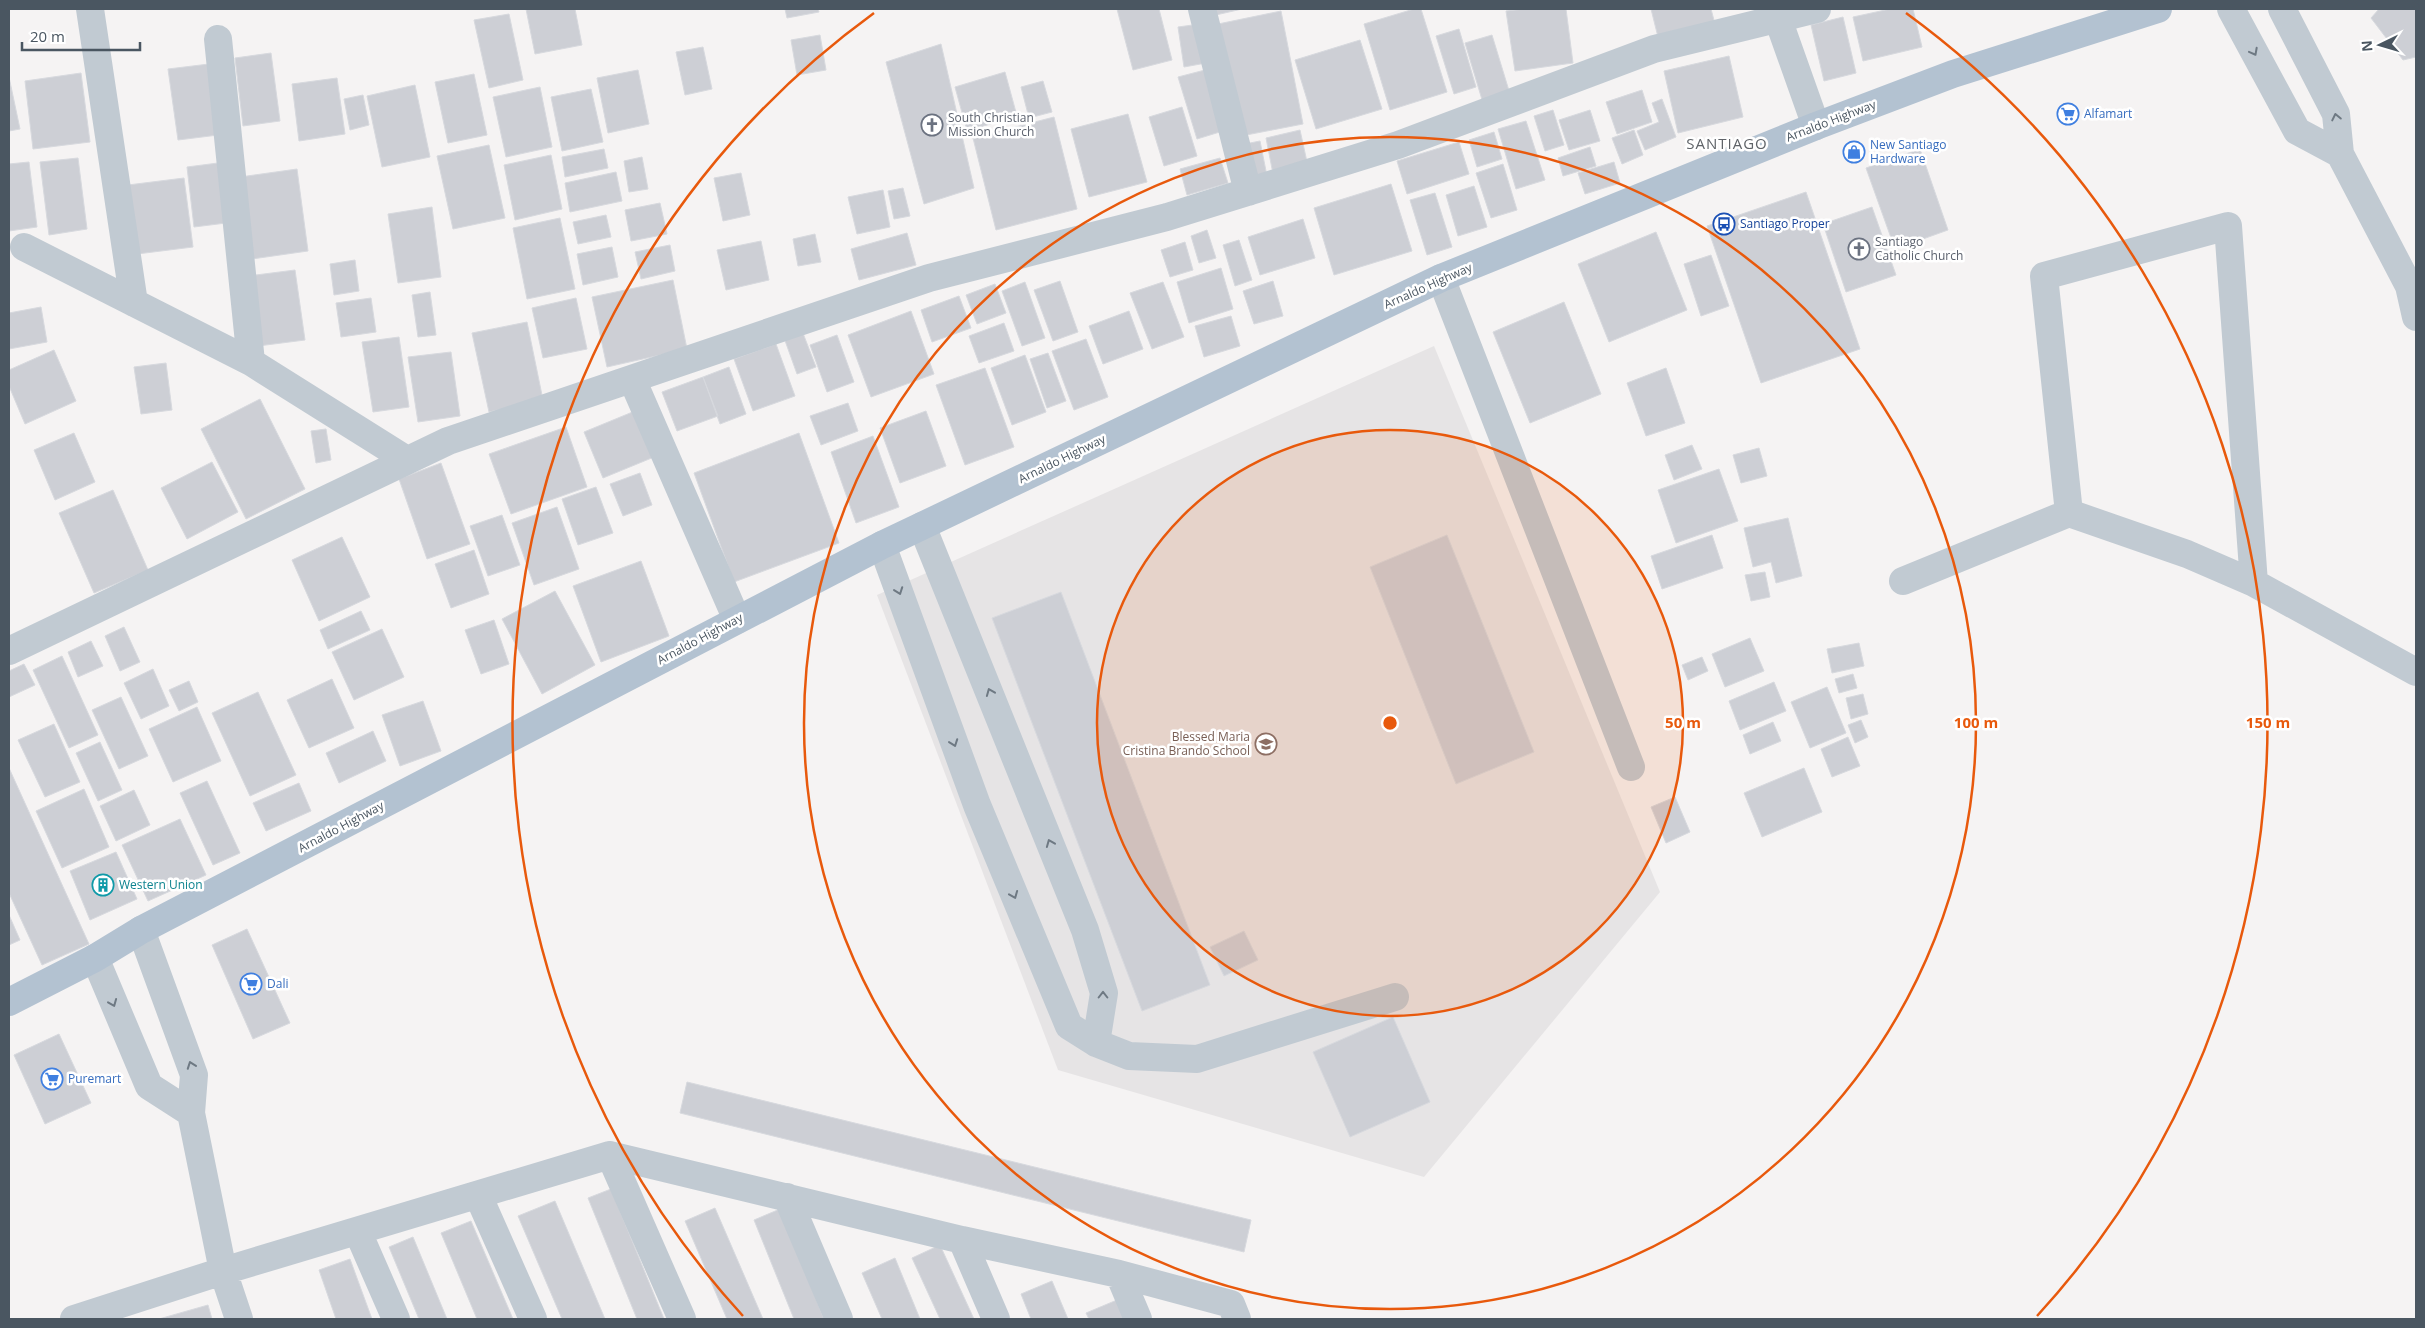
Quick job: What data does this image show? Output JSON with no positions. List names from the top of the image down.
{
  "streets": {
    "main road": ["Arnaldo Highway"]
  },
  "districts": ["SANTIAGO"],
  "places": {
    "supermarket": ["Alfamart", "Dali", "Puremart"],
    "church": ["South Christian Mission Church", "Santiago Catholic Church"],
    "shop": ["New Santiago Hardware"],
    "bus stop": ["Santiago Proper"],
    "school or university": ["Blessed Maria Cristina Brando School"],
    "building": ["Western Union"]
  },
  "scale_bar": "20 m",
  "north": "left",
  "rings": ["50 m", "100 m", "150 m"]
}
